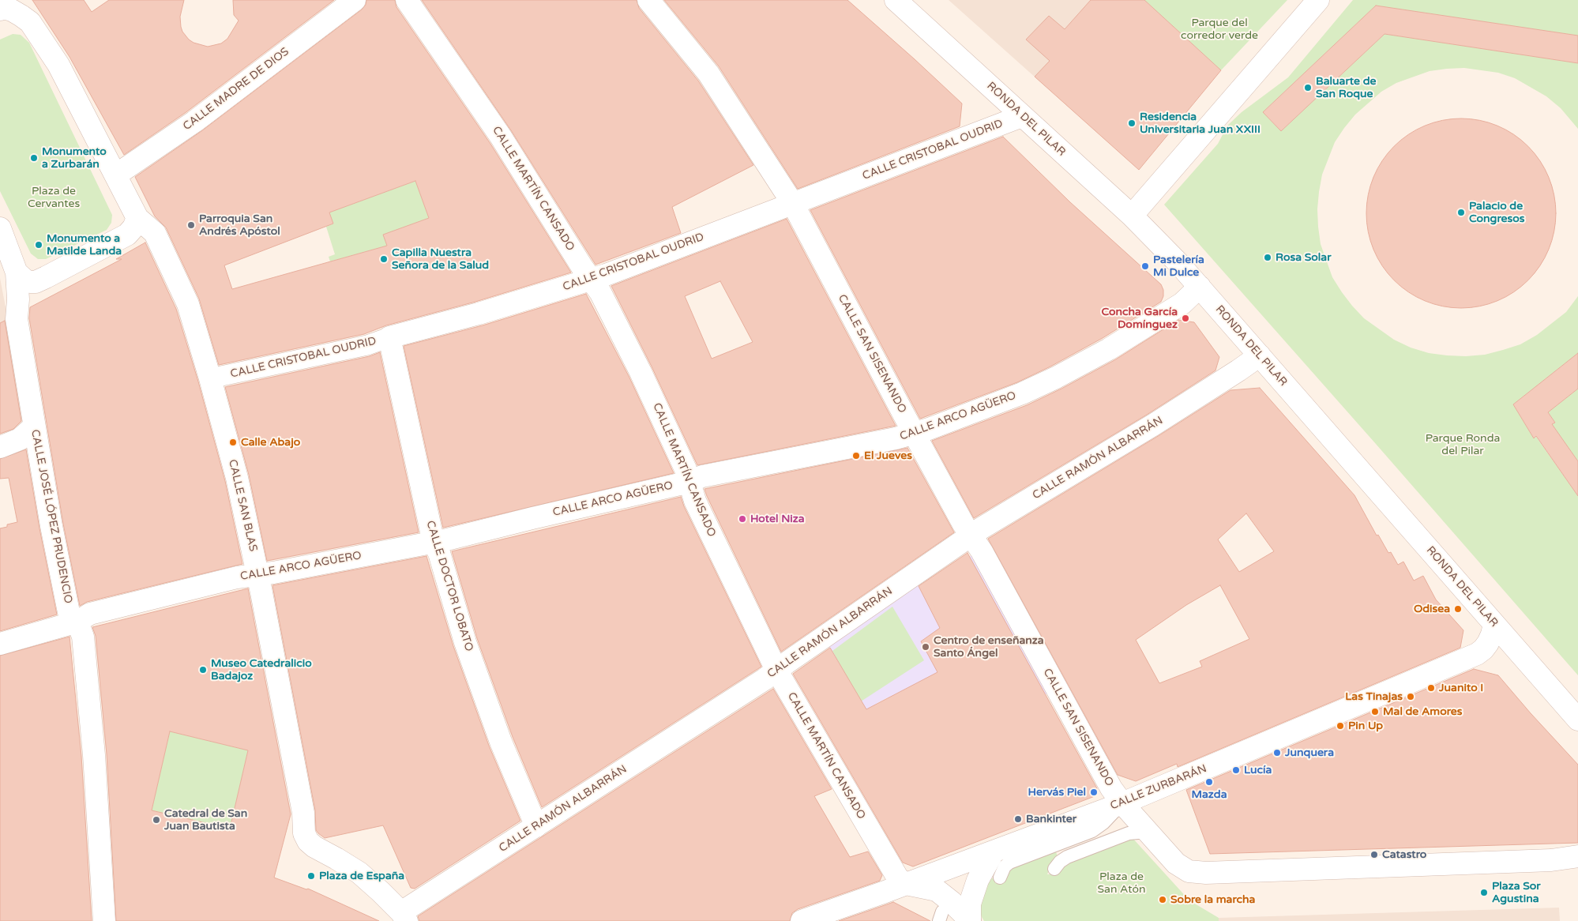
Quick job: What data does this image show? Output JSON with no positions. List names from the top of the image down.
{
  "streets": {
    "street": [
      "CALLE MADRE DE DIOS",
      "RONDA DEL PILAR",
      "CALLE CRISTOBAL OUDRID",
      "CALLE MARTÍN CANSADO",
      "CALLE SAN SISENANDO",
      "CALLE ARCO AGÜERO",
      "CALLE RAMÓN ALBARRÁN",
      "CALLE SAN BLAS",
      "CALLE JOSÉ LÓPEZ PRUDENCIO",
      "CALLE DOCTOR LOBATO",
      "CALLE ZURBARÁN"
    ]
  },
  "crossings": [
    ["RONDA DEL PILAR", "CALLE CRISTOBAL OUDRID"],
    ["RONDA DEL PILAR", "CALLE ARCO AGÜERO"],
    ["RONDA DEL PILAR", "CALLE RAMÓN ALBARRÁN"],
    ["RONDA DEL PILAR", "CALLE ZURBARÁN"],
    ["CALLE CRISTOBAL OUDRID", "CALLE MARTÍN CANSADO"],
    ["CALLE CRISTOBAL OUDRID", "CALLE SAN SISENANDO"],
    ["CALLE CRISTOBAL OUDRID", "CALLE SAN BLAS"],
    ["CALLE CRISTOBAL OUDRID", "CALLE DOCTOR LOBATO"],
    ["CALLE MARTÍN CANSADO", "CALLE ARCO AGÜERO"],
    ["CALLE MARTÍN CANSADO", "CALLE RAMÓN ALBARRÁN"],
    ["CALLE MARTÍN CANSADO", "CALLE ZURBARÁN"],
    ["CALLE SAN SISENANDO", "CALLE ARCO AGÜERO"],
    ["CALLE SAN SISENANDO", "CALLE RAMÓN ALBARRÁN"],
    ["CALLE SAN SISENANDO", "CALLE ZURBARÁN"],
    ["CALLE ARCO AGÜERO", "CALLE SAN BLAS"],
    ["CALLE ARCO AGÜERO", "CALLE JOSÉ LÓPEZ PRUDENCIO"],
    ["CALLE ARCO AGÜERO", "CALLE DOCTOR LOBATO"],
    ["CALLE RAMÓN ALBARRÁN", "CALLE SAN BLAS"],
    ["CALLE RAMÓN ALBARRÁN", "CALLE DOCTOR LOBATO"]
  ],
  "parks": [
    "Parque del corredor verde",
    "Plaza de Cervantes",
    "Parque Ronda del Pilar",
    "Plaza de San Atón"
  ],
  "places": [
    "Baluarte de San Roque",
    "Residencia Universitaria Juan XXIII",
    "Monumento a Zurbarán",
    "Palacio de Congresos",
    "Parroquia San Andrés Apóstol",
    "Monumento a Matilde Landa",
    "Rosa Solar",
    "Capilla Nuestra Señora de la Salud",
    "Pastelería Mi Dulce",
    "Concha García Domínguez",
    "Calle Abajo",
    "El Jueves",
    "Hotel Niza",
    "Odisea",
    "Centro de enseñanza Santo Ángel",
    "Museo Catedralicio Badajoz",
    "Juanito I",
    "Las Tinajas",
    "Mal de Amores",
    "Pin Up",
    "Junquera",
    "Lucía",
    "Mazda",
    "Hervás Piel",
    "Bankinter",
    "Catedral de San Juan Bautista",
    "Catastro",
    "Plaza de España",
    "Plaza Sor Agustina",
    "Sobre la marcha"
  ]
}
